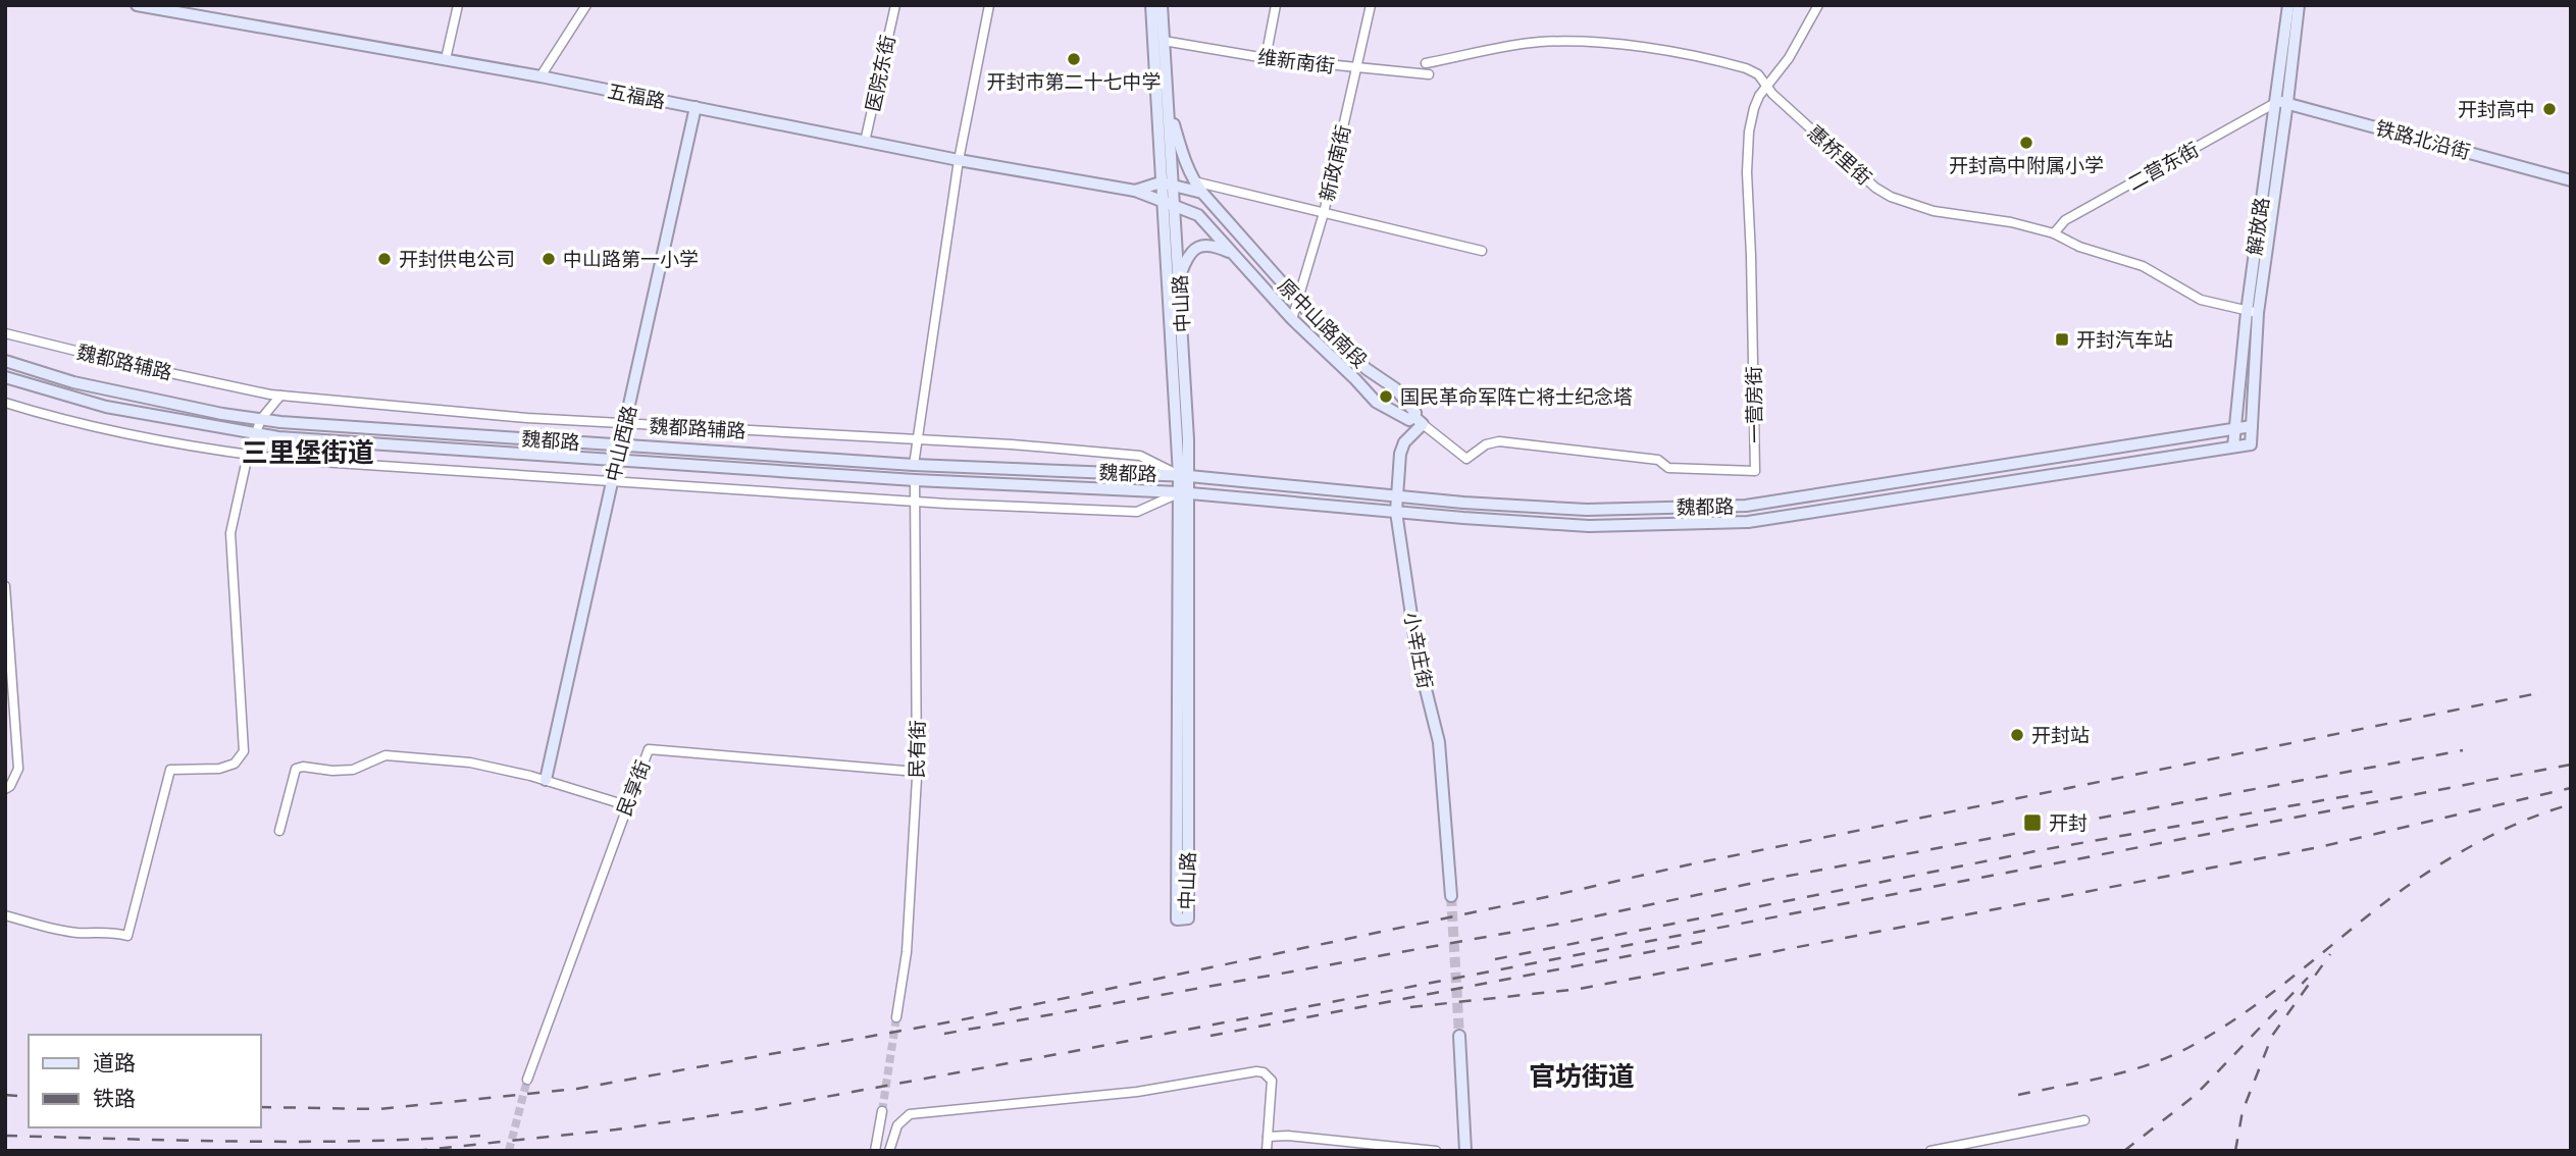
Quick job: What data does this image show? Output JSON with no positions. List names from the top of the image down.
{
  "streets": {
    "main road": [
      "五福路",
      "铁路北沿街",
      "解放路",
      "中山路",
      "原中山路南段",
      "魏都路",
      "中山西路",
      "小辛庄街"
    ],
    "street": [
      "维新南街",
      "医院东街",
      "惠桥里街",
      "新政南街",
      "二营东街",
      "魏都路辅路",
      "一营房街",
      "民有街",
      "民享街"
    ]
  },
  "crossings": [
    ["维新南街", "新政南街"],
    ["维新南街", "中山路"],
    ["医院东街", "五福路"],
    ["五福路", "原中山路南段"],
    ["五福路", "中山西路"],
    ["铁路北沿街", "二营东街"],
    ["铁路北沿街", "解放路"],
    ["惠桥里街", "二营东街"],
    ["惠桥里街", "解放路"],
    ["惠桥里街", "一营房街"],
    ["新政南街", "原中山路南段"],
    ["二营东街", "解放路"],
    ["解放路", "魏都路"],
    ["中山路", "原中山路南段"],
    ["中山路", "魏都路辅路"],
    ["中山路", "魏都路"],
    ["原中山路南段", "一营房街"],
    ["原中山路南段", "小辛庄街"],
    ["魏都路辅路", "魏都路"],
    ["魏都路辅路", "中山西路"],
    ["一营房街", "小辛庄街"],
    ["魏都路", "中山西路"],
    ["魏都路", "小辛庄街"],
    ["魏都路", "民有街"],
    ["民有街", "民享街"]
  ],
  "districts": ["三里堡街道", "官坊街道"],
  "places": {
    "other": [
      "开封市第二十七中学",
      "开封高中",
      "开封高中附属小学",
      "开封供电公司",
      "中山路第一小学",
      "国民革命军阵亡将士纪念塔",
      "开封站"
    ],
    "transit": ["开封汽车站", "开封"]
  },
  "legend": ["道路", "铁路"]
}
